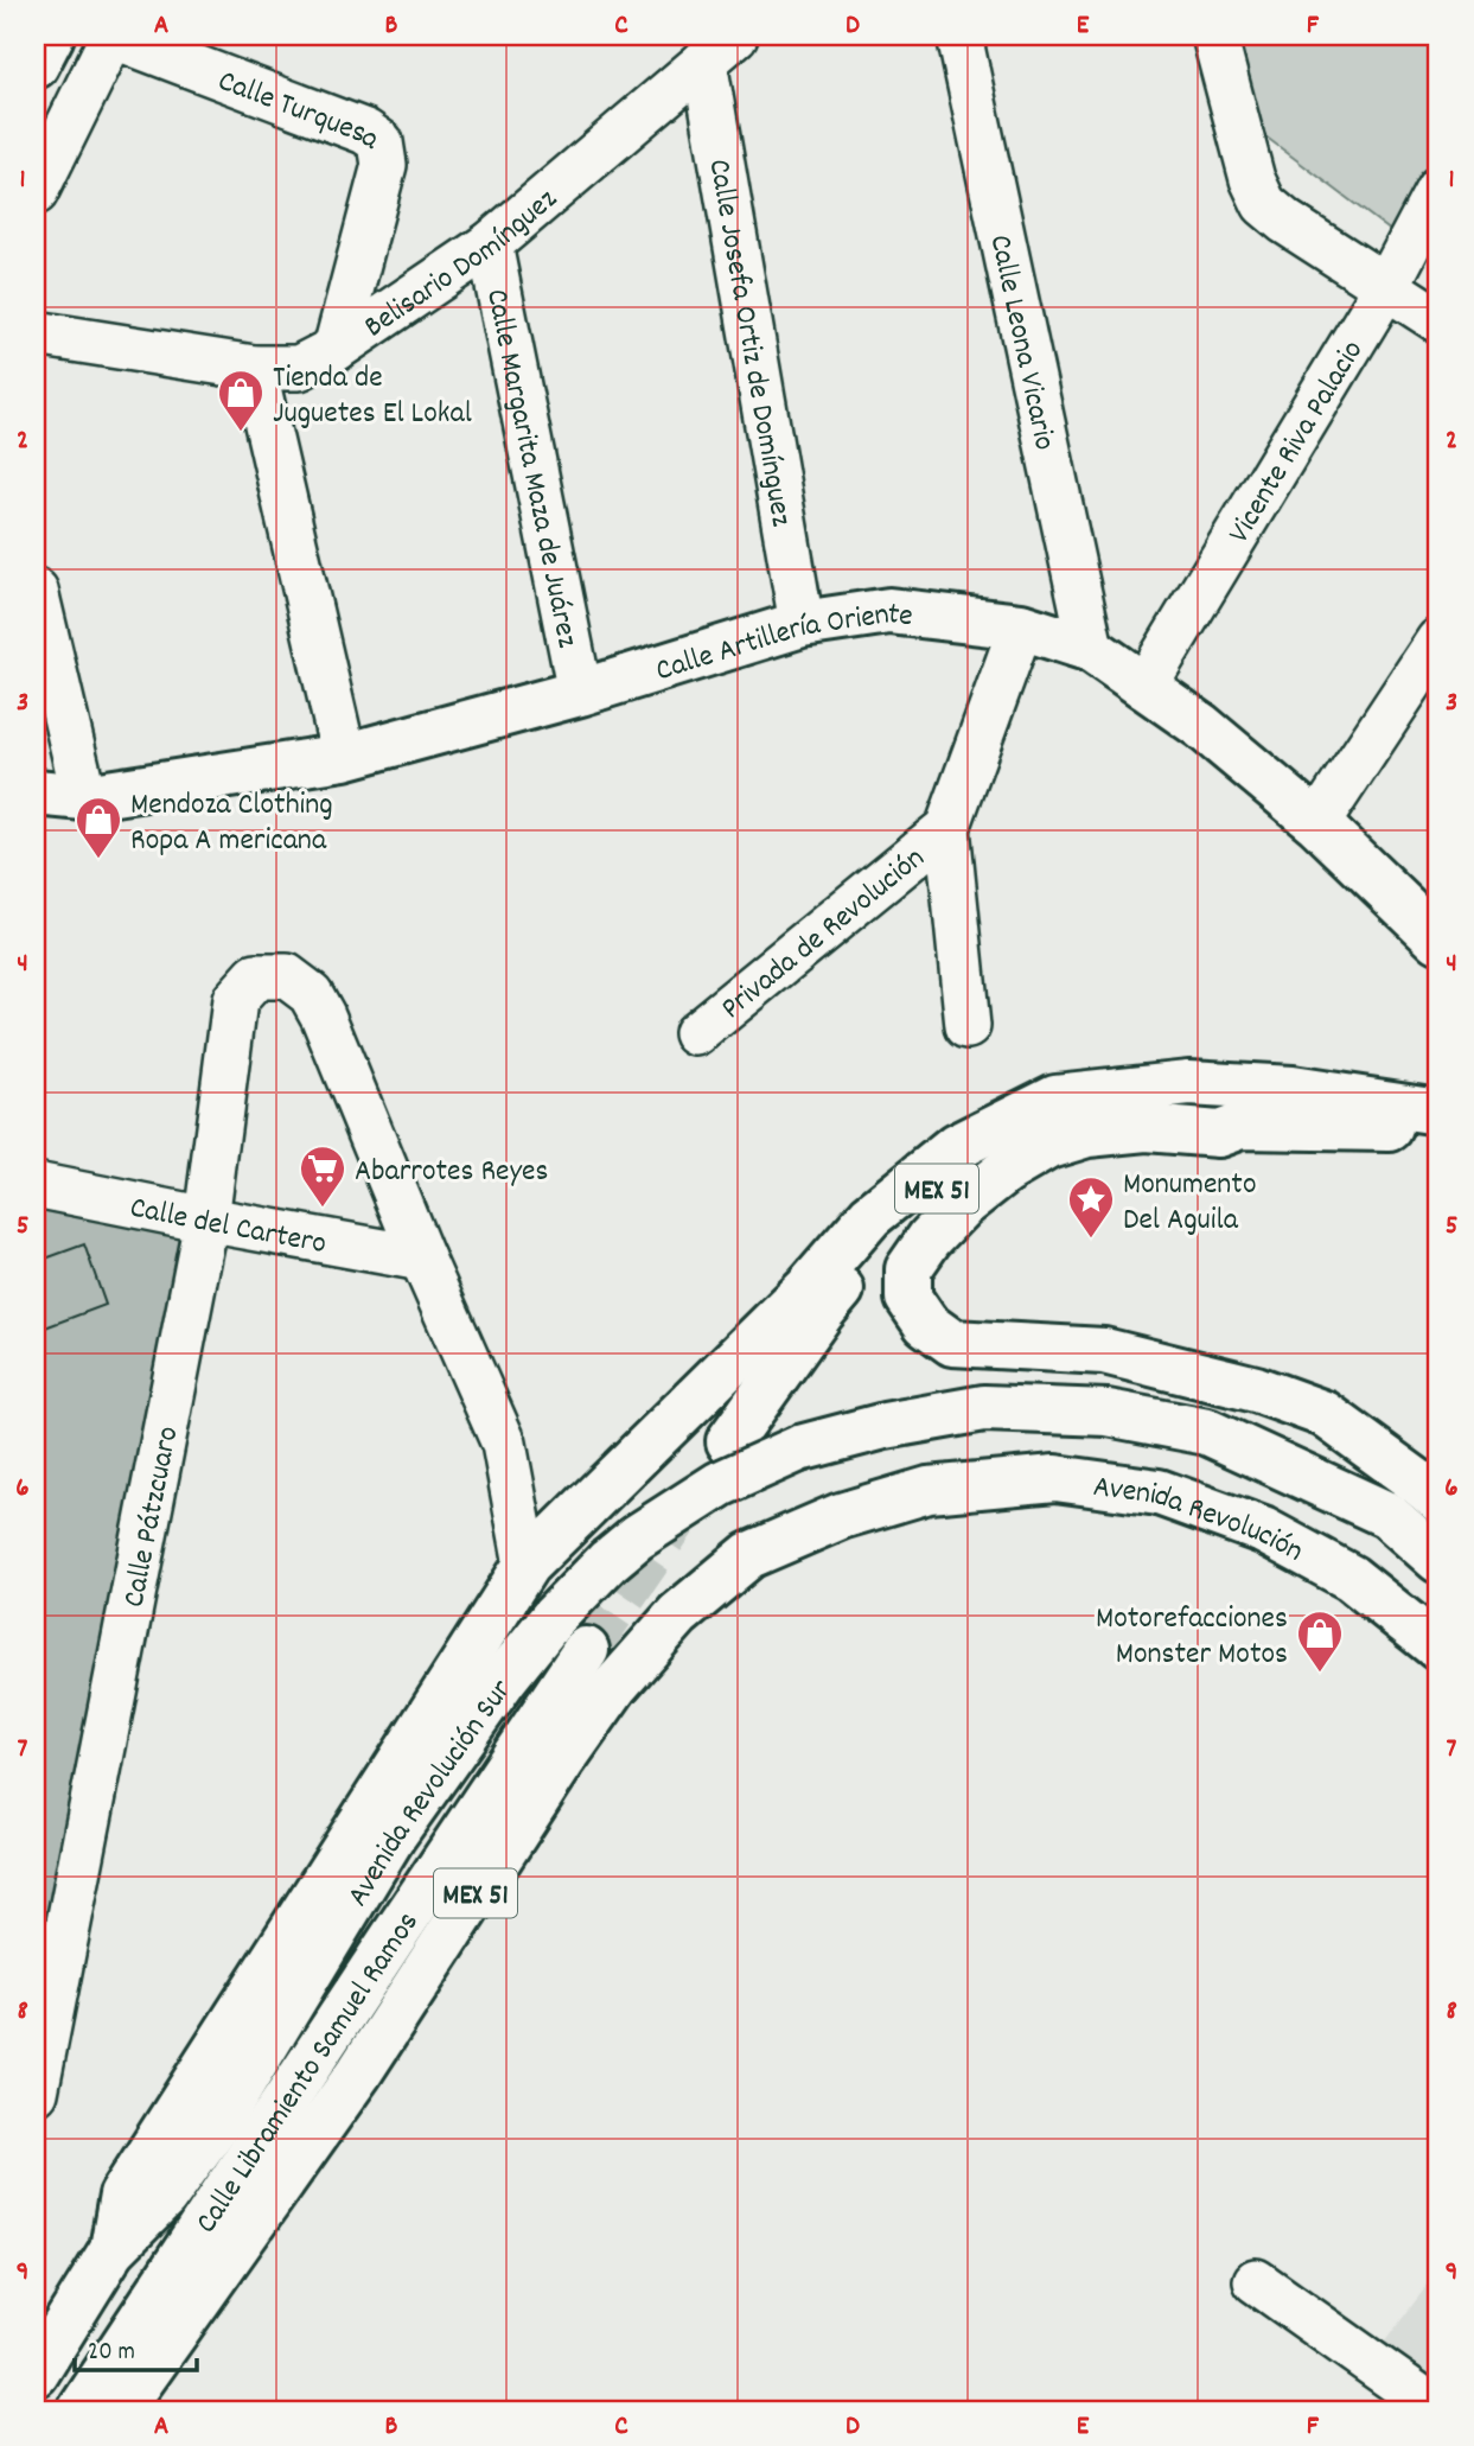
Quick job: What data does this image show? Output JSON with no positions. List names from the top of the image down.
{
  "streets": {
    "main road": [
      "Calle Artillería Oriente",
      "MEX 51",
      "Avenida Revolución",
      "Avenida Revolución Sur",
      "Calle Libramiento Samuel Ramos"
    ],
    "street": [
      "Calle Turquesa",
      "Belisario Domínguez",
      "Calle Leona Vicario",
      "Calle Josefa Ortiz de Domínguez",
      "Vicente Riva Palacio",
      "Calle Margarita Maza de Juárez",
      "Privada de Revolución",
      "Calle del Cartero",
      "Calle Pátzcuaro"
    ]
  },
  "crossings": [
    ["Calle Turquesa", "Belisario Domínguez"],
    ["Belisario Domínguez", "Calle Josefa Ortiz de Domínguez"],
    ["Belisario Domínguez", "Calle Margarita Maza de Juárez"],
    ["Calle Leona Vicario", "Calle Artillería Oriente"],
    ["Calle Josefa Ortiz de Domínguez", "Calle Artillería Oriente"],
    ["Vicente Riva Palacio", "Calle Artillería Oriente"],
    ["Calle Margarita Maza de Juárez", "Calle Artillería Oriente"],
    ["Calle Artillería Oriente", "Privada de Revolución"],
    ["Calle del Cartero", "Calle Pátzcuaro"]
  ],
  "places": {
    "shop": ["Tienda de Juguetes El Lokal", "Mendoza Clothing Ropa A mericana", "Motorefacciones Monster Motos"],
    "supermarket": ["Abarrotes Reyes"],
    "place": ["Monumento Del Aguila"]
  },
  "scale_bar": "20 m",
  "grid": {
    "columns": [
      "A",
      "B",
      "C",
      "D",
      "E",
      "F"
    ],
    "rows": [
      "1",
      "2",
      "3",
      "4",
      "5",
      "6",
      "7",
      "8",
      "9"
    ]
  }
}
